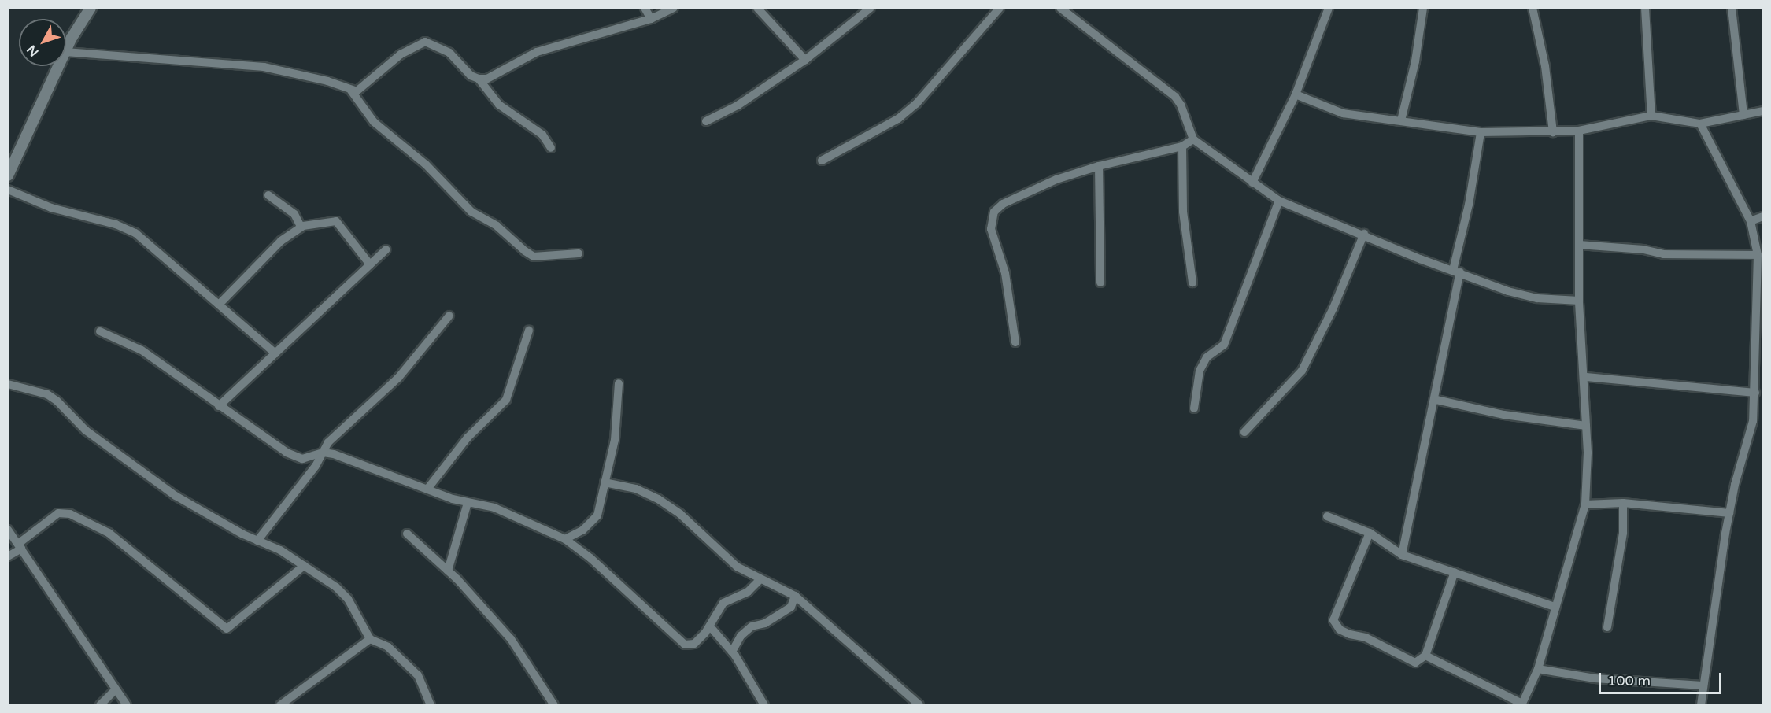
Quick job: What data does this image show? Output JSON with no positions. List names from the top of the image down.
{
  "scale_bar": "100 m",
  "north": "bottom left"
}
